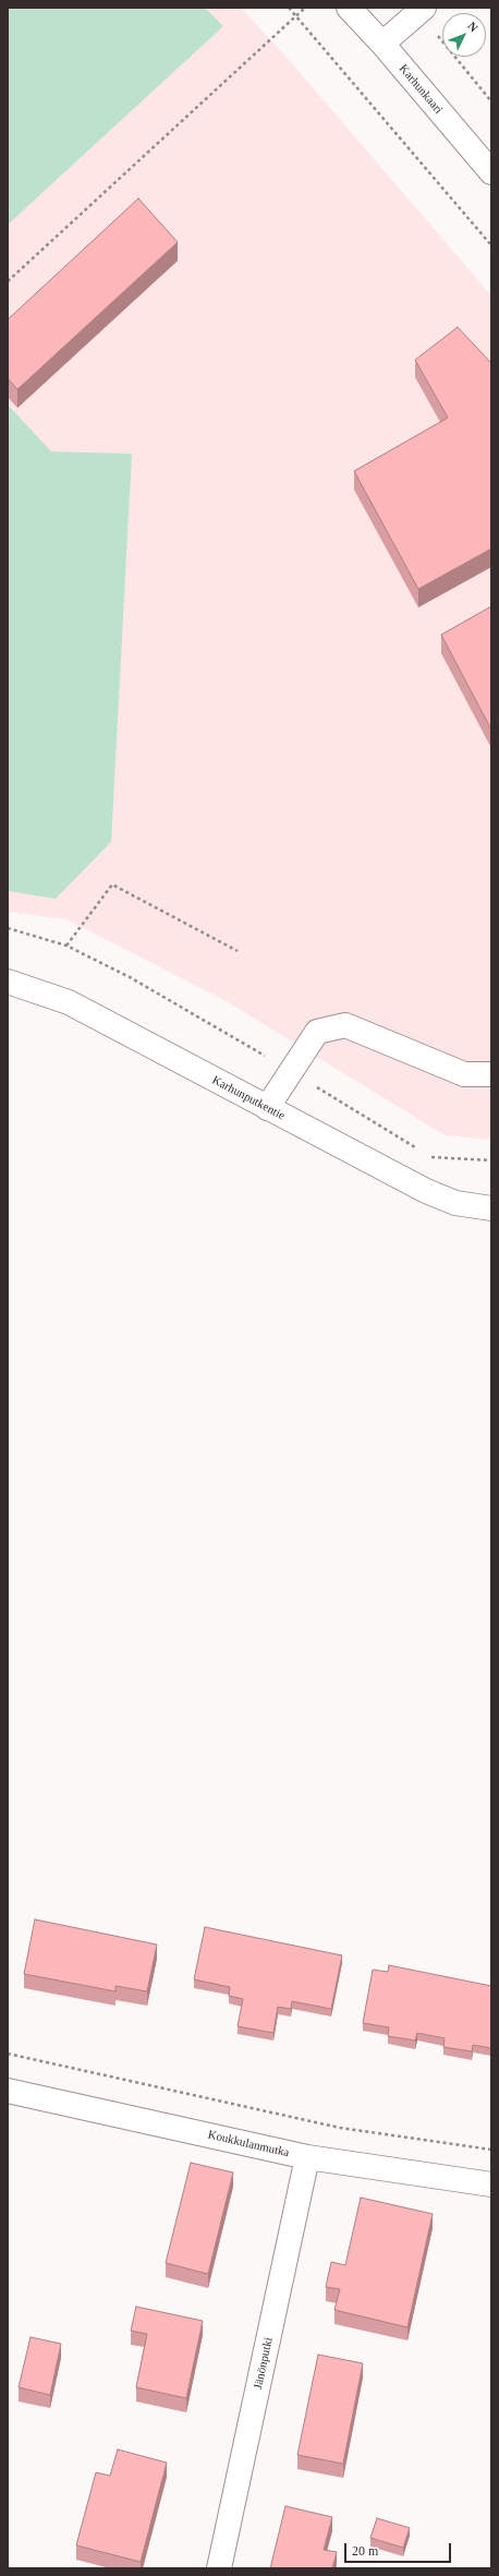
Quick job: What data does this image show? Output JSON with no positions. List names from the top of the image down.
{
  "streets": {
    "street": [
      "Karhunkaari",
      "Karhunputkentie",
      "Koukkulanmutka",
      "Jänönputki"
    ]
  },
  "crossings": [
    ["Koukkulanmutka", "Jänönputki"]
  ],
  "scale_bar": "20 m",
  "north": "top right"
}
